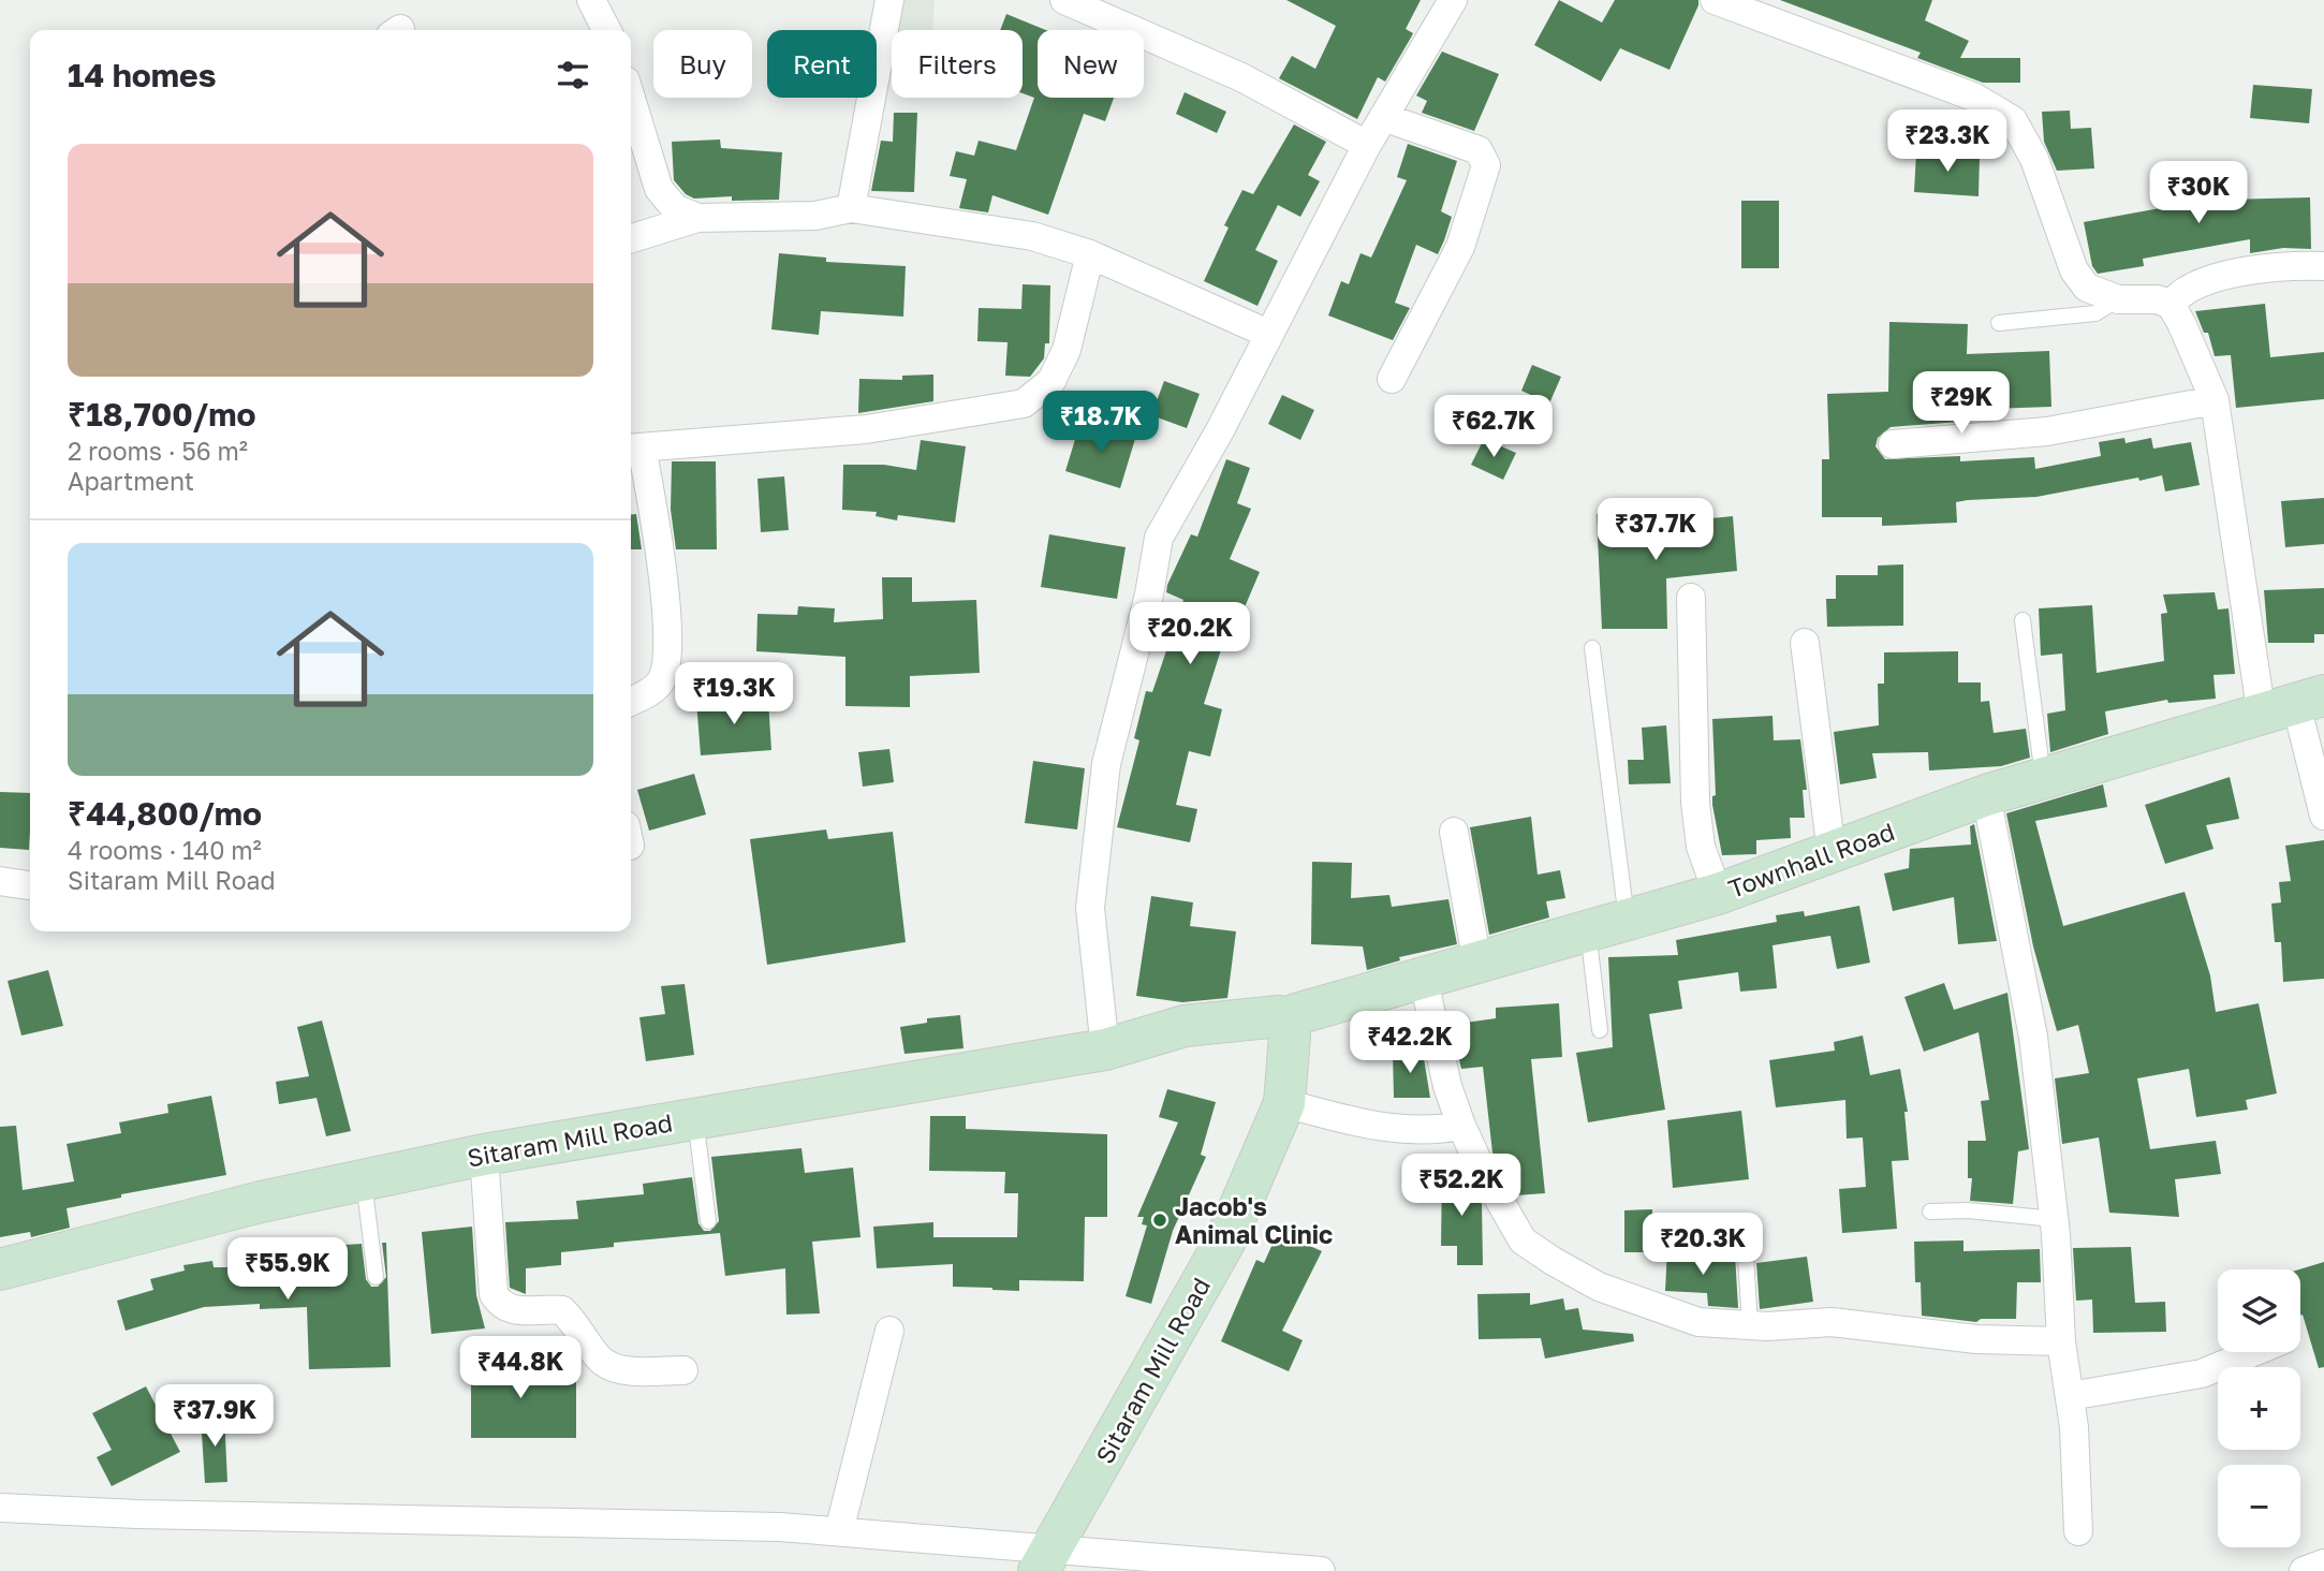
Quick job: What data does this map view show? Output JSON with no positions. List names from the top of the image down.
{
  "streets": {
    "main road": ["Townhall Road", "Sitaram Mill Road"]
  },
  "crossings": [
    ["Townhall Road", "Sitaram Mill Road"]
  ],
  "places": ["Jacob's Animal Clinic"],
  "page": {
    "chip": [
      "Buy",
      "Rent",
      "Filters",
      "New"
    ],
    "heading": "14 homes",
    "price": [
      "₹23.3K",
      "₹30K",
      "₹29K",
      "₹18.7K",
      "₹62.7K",
      "₹37.7K",
      "₹20.2K",
      "₹19.3K",
      "₹42.2K",
      "₹52.2K",
      "₹20.3K",
      "₹55.9K",
      "₹44.8K",
      "₹37.9K"
    ],
    "list": [
      {
        "name": "₹18,700/mo",
        "note": "2 rooms · 56 m² · Apartment"
      },
      {
        "name": "₹44,800/mo",
        "note": "4 rooms · 140 m² · Sitaram Mill Road"
      }
    ],
    "map_buttons": ["+", "−"]
  }
}
